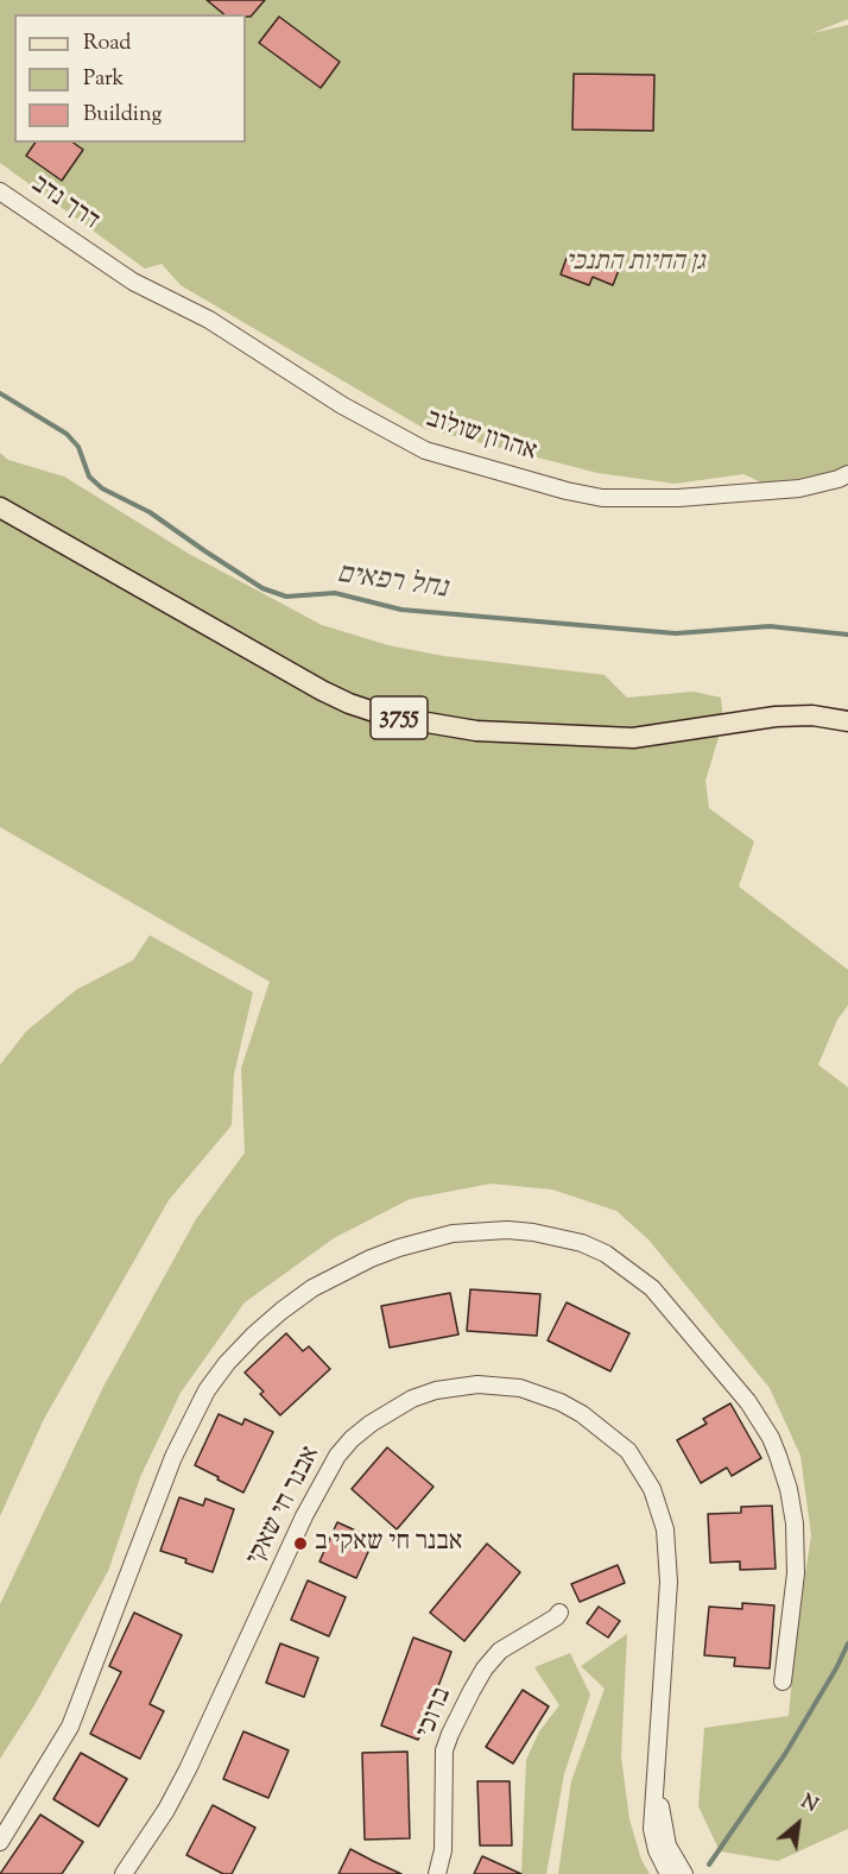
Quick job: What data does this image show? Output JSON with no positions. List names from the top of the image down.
{
  "streets": {
    "main road": ["3755"],
    "street": [
      "דרך נדב",
      "אהרון שולוב",
      "אבנר חי שאקי",
      "ברוכי"
    ]
  },
  "crossings": [
    ["דרך נדב", "אהרון שולוב"]
  ],
  "water": ["נחל רפאים"],
  "parks": ["גן החיות התנכי"],
  "places": ["אבנר חי שאקי ב"],
  "legend": ["Road", "Park", "Building"],
  "north": "top right"
}
